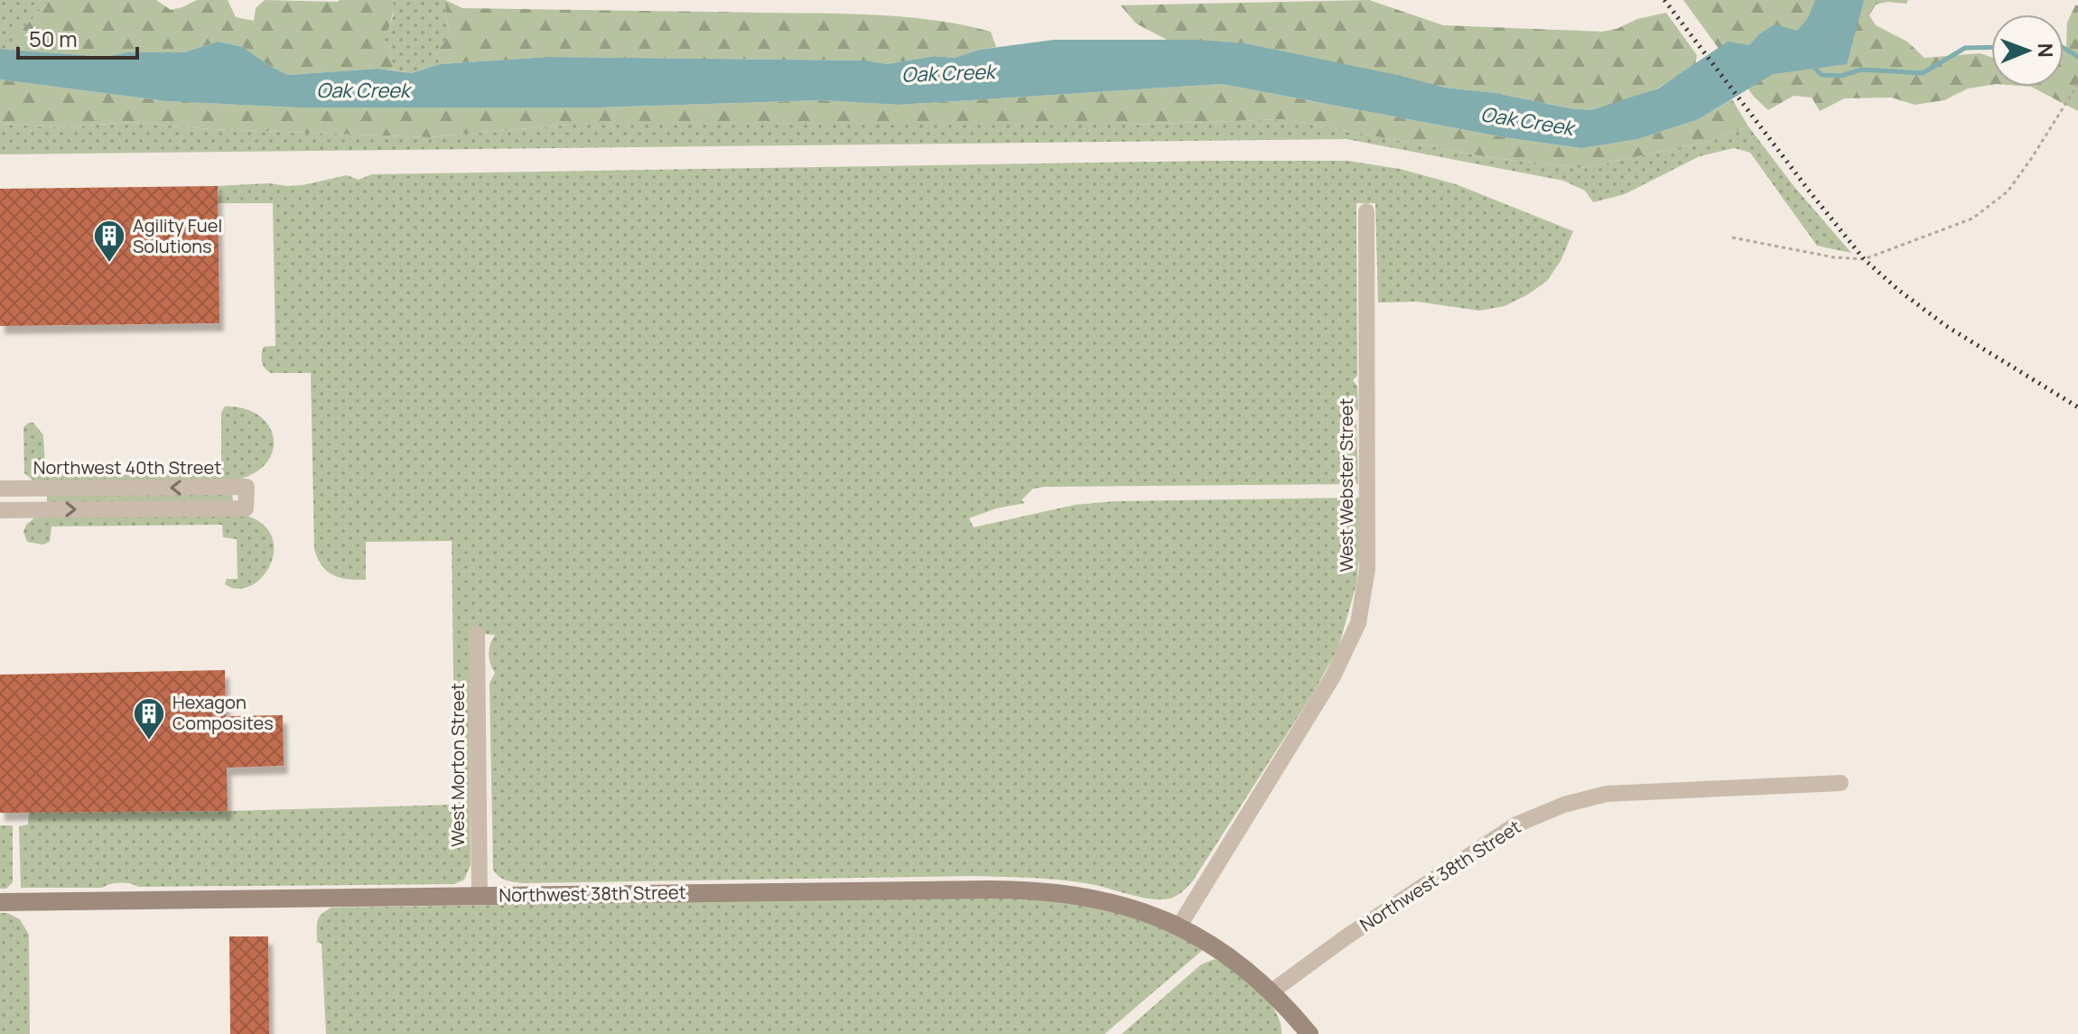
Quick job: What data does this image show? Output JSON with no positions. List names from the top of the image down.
{
  "streets": {
    "main road": ["Northwest 38th Street"],
    "street": ["Northwest 40th Street", "West Webster Street", "West Morton Street"]
  },
  "crossings": [
    ["West Webster Street", "Northwest 38th Street"],
    ["West Morton Street", "Northwest 38th Street"]
  ],
  "water": ["Oak Creek"],
  "places": {
    "building": ["Agility Fuel Solutions", "Hexagon Composites"]
  },
  "scale_bar": "50 m",
  "north": "right"
}
